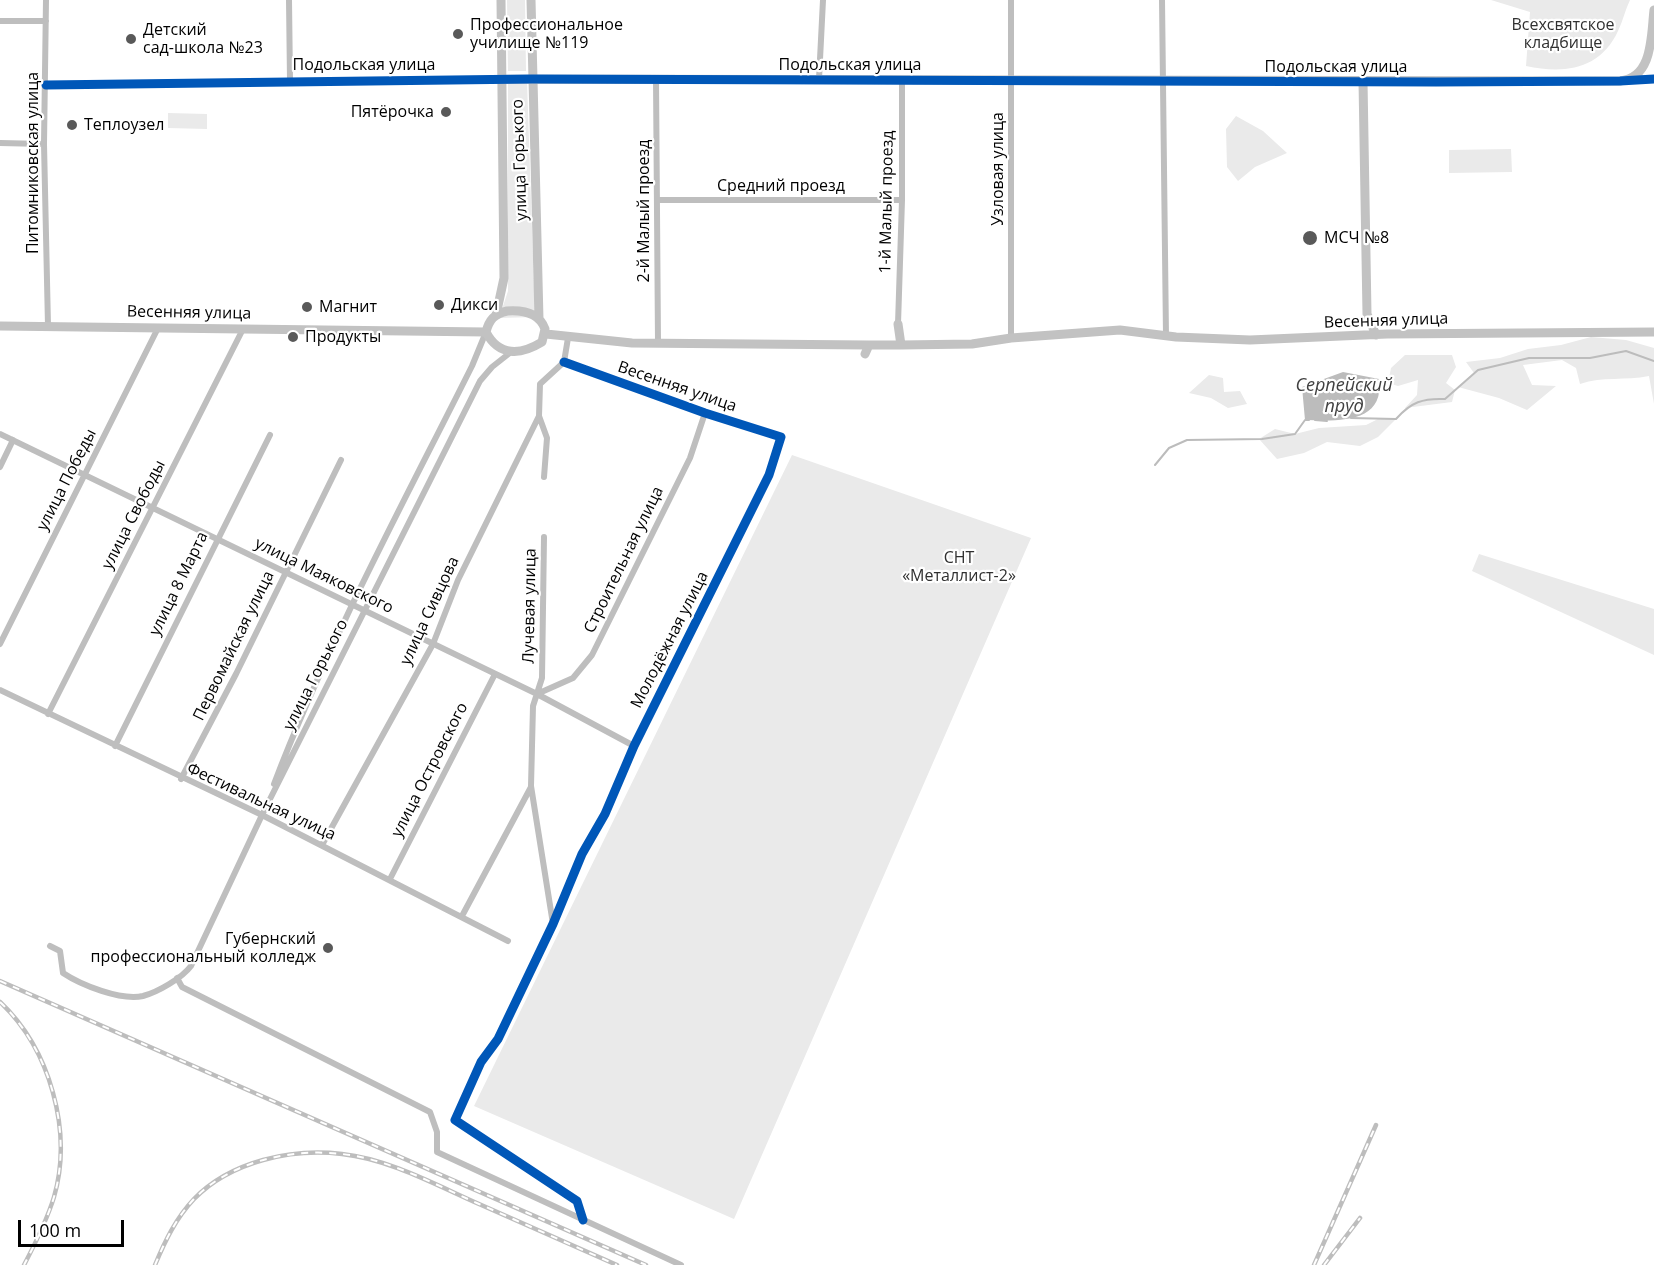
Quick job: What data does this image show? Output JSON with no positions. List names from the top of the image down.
{
  "streets": {
    "street": [
      "Подольская улица",
      "улица Горького",
      "Питомниковская улица",
      "Узловая улица",
      "Средний проезд",
      "1-й Малый проезд",
      "2-й Малый проезд",
      "Весенняя улица",
      "улица Победы",
      "улица Свободы",
      "Строительная улица",
      "улица Маяковского",
      "улица 8 Марта",
      "Лучевая улица",
      "улица Сивцова",
      "Молодёжная улица",
      "Первомайская улица",
      "улица Островского",
      "Фестивальная улица"
    ]
  },
  "crossings": [
    ["Подольская улица", "улица Горького"],
    ["Подольская улица", "Питомниковская улица"],
    ["Подольская улица", "Узловая улица"],
    ["Подольская улица", "1-й Малый проезд"],
    ["Подольская улица", "2-й Малый проезд"],
    ["улица Горького", "Весенняя улица"],
    ["улица Горького", "улица Маяковского"],
    ["улица Горького", "Фестивальная улица"],
    ["Питомниковская улица", "Весенняя улица"],
    ["Узловая улица", "Весенняя улица"],
    ["Средний проезд", "1-й Малый проезд"],
    ["Средний проезд", "2-й Малый проезд"],
    ["2-й Малый проезд", "Весенняя улица"],
    ["Весенняя улица", "улица Победы"],
    ["Весенняя улица", "улица Свободы"],
    ["Весенняя улица", "Строительная улица"],
    ["Весенняя улица", "Молодёжная улица"],
    ["улица Победы", "улица Маяковского"],
    ["улица Свободы", "улица Маяковского"],
    ["улица Свободы", "Фестивальная улица"],
    ["Строительная улица", "улица Маяковского"],
    ["Строительная улица", "Лучевая улица"],
    ["улица Маяковского", "улица 8 Марта"],
    ["улица Маяковского", "Лучевая улица"],
    ["улица Маяковского", "улица Сивцова"],
    ["улица Маяковского", "Молодёжная улица"],
    ["улица Маяковского", "Первомайская улица"],
    ["улица Маяковского", "улица Островского"],
    ["улица 8 Марта", "Фестивальная улица"],
    ["Лучевая улица", "Молодёжная улица"],
    ["улица Сивцова", "Фестивальная улица"],
    ["Первомайская улица", "Фестивальная улица"],
    ["улица Островского", "Фестивальная улица"]
  ],
  "water": ["Серпейский пруд"],
  "parks": ["Всехсвятское кладбище", "СНТ «Металлист-2»"],
  "places": [
    "Профессиональное училище №119",
    "Детский сад-школа №23",
    "Пятёрочка",
    "Теплоузел",
    "МСЧ №8",
    "Дикси",
    "Магнит",
    "Продукты",
    "Губернский профессиональный колледж"
  ],
  "scale_bar": "100 m"
}
